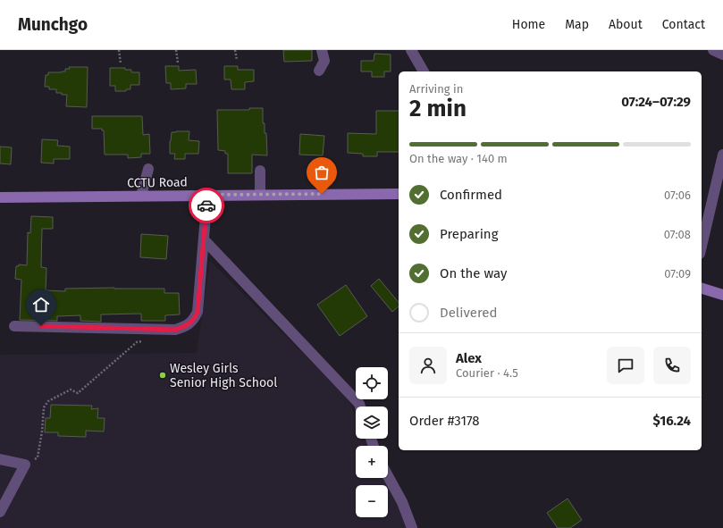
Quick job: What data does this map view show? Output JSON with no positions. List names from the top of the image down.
{
  "streets": {
    "street": ["CCTU Road"]
  },
  "places": ["Wesley Girls Senior High School"],
  "page": {
    "header": "Munchgo",
    "nav": [
      "Home",
      "Map",
      "About",
      "Contact"
    ],
    "heading": ["2 min", "Arriving in", "07:24–07:29"],
    "panel": [
      "Alex",
      "Courier · 4.5",
      "Order #3178",
      "$16.24"
    ],
    "bar": "On the way · 140 m",
    "list": [
      ["Confirmed", "07:06"],
      ["Preparing", "07:08"],
      ["On the way", "07:09"],
      "Delivered"
    ],
    "map_buttons": ["+", "−"]
  }
}
